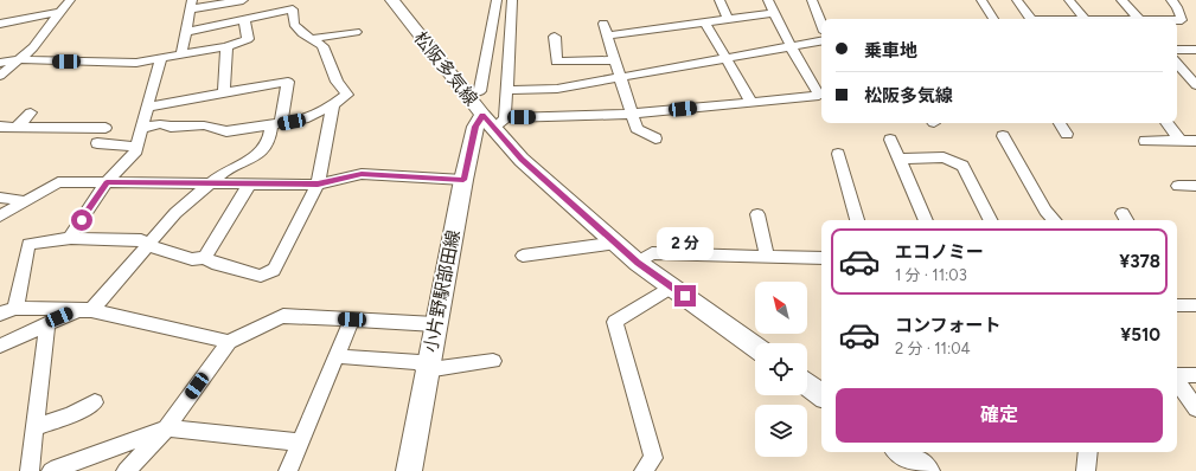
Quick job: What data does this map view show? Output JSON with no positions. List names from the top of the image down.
{
  "streets": {
    "main road": ["松阪多気線", "小片野駅部田線"]
  },
  "crossings": [
    ["松阪多気線", "小片野駅部田線"]
  ],
  "north": "top left",
  "page": {
    "banner": ["乗車地", "松阪多気線"],
    "bubble": "2 分",
    "list": [
      {
        "name": "エコノミー",
        "note": "1 分 · 11:03",
        "value": "¥378"
      },
      {
        "name": "コンフォート",
        "note": "2 分 · 11:04",
        "value": "¥510"
      }
    ],
    "buttons": "確定"
  }
}
